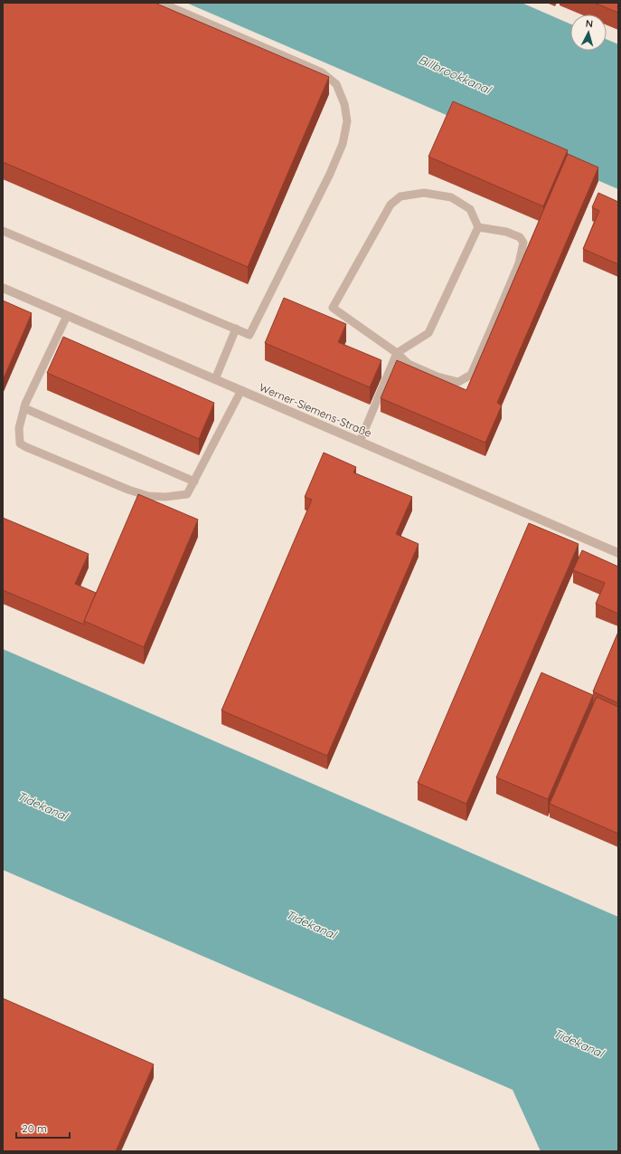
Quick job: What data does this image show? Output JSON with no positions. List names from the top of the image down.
{
  "streets": {
    "street": ["Werner-Siemens-Straße"]
  },
  "water": ["Billbrookkanal", "Tidekanal"],
  "scale_bar": "20 m",
  "north": "top"
}
